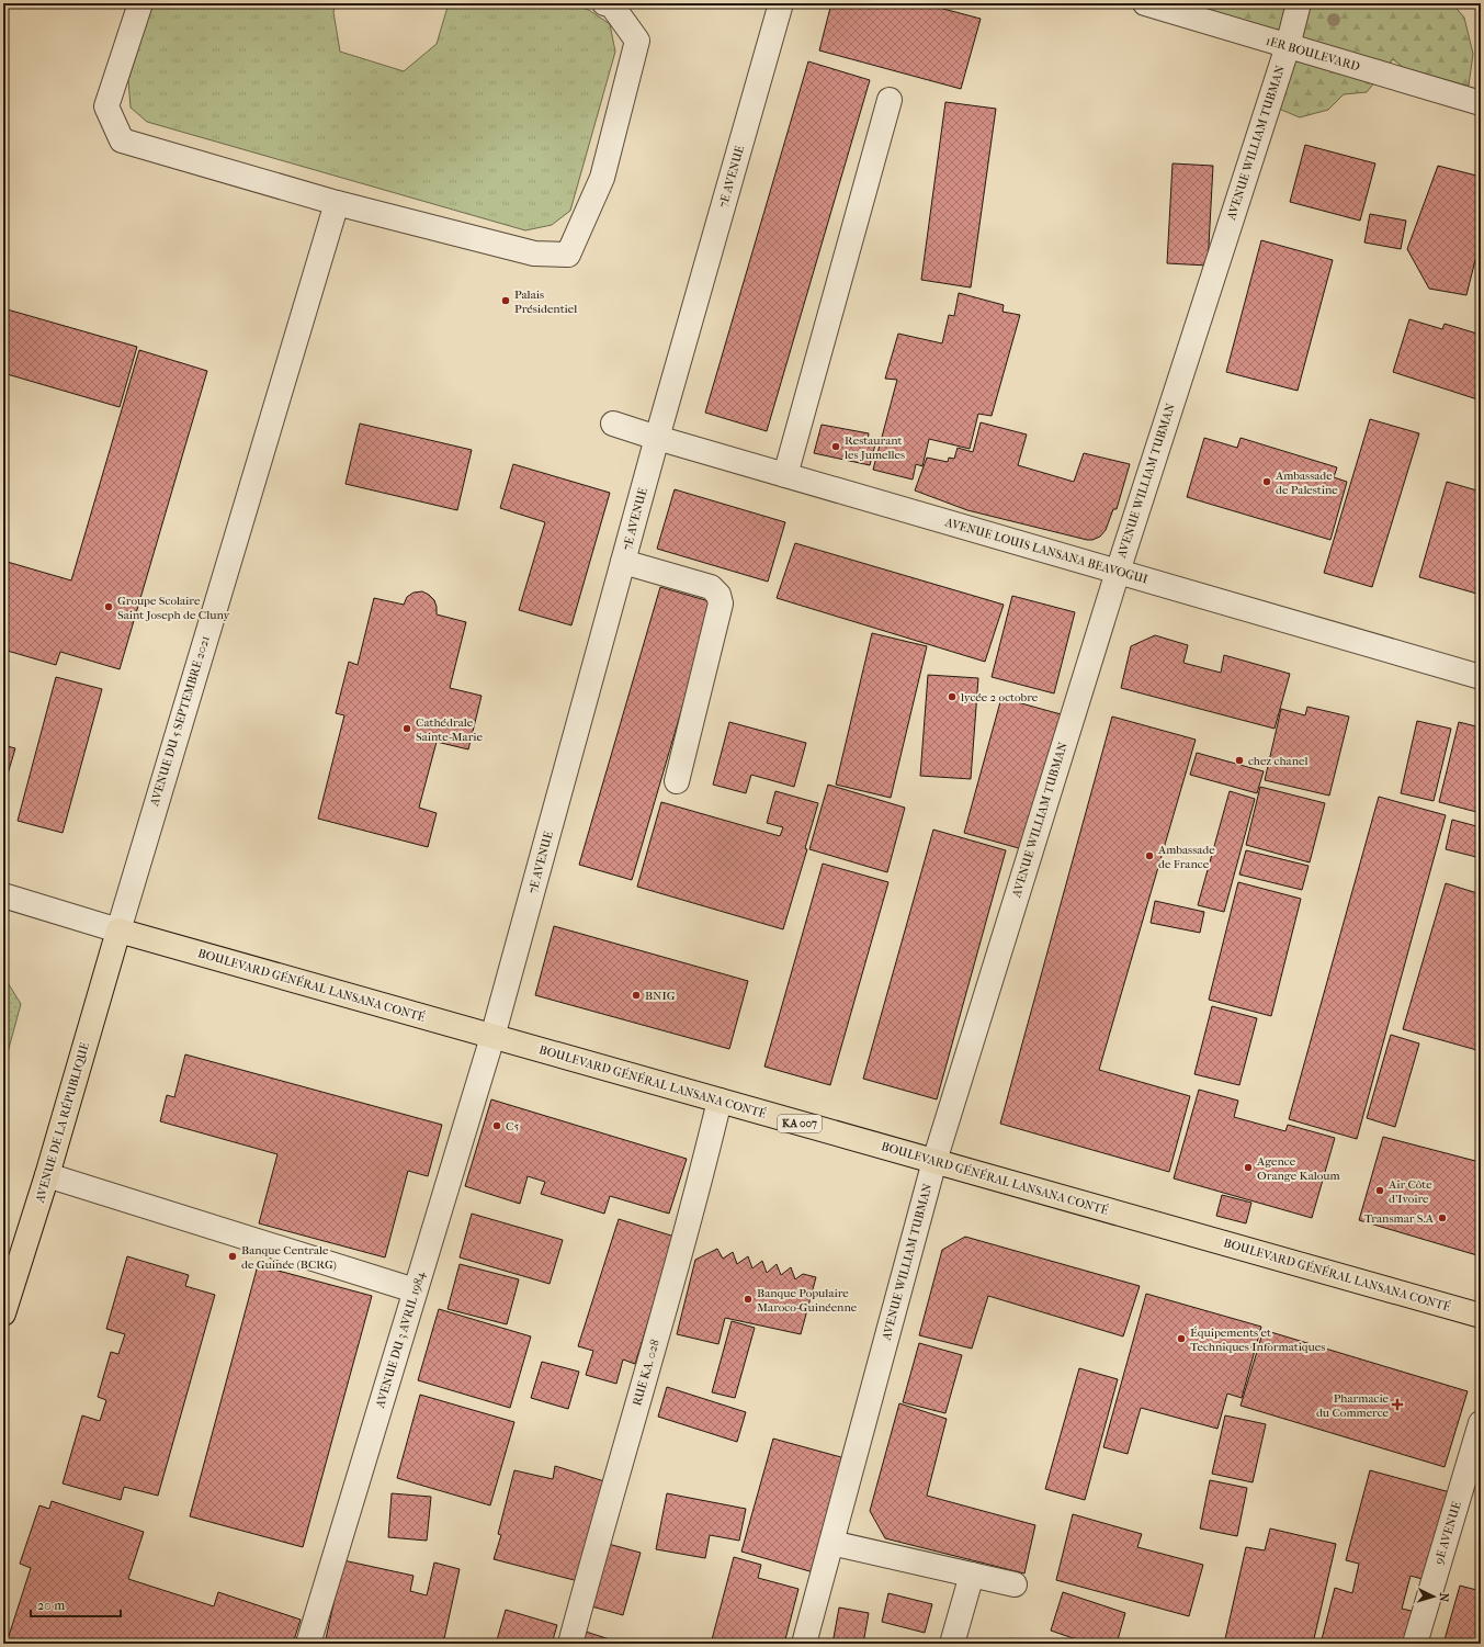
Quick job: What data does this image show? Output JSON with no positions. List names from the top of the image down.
{
  "streets": {
    "main road": ["BOULEVARD GÉNÉRAL LANSANA CONTÉ", "AVENUE DE LA RÉPUBLIQUE", "KA 007"],
    "street": [
      "1ER BOULEVARD",
      "AVENUE WILLIAM TUBMAN",
      "7E AVENUE",
      "AVENUE LOUIS LANSANA BEAVOGUI",
      "AVENUE DU 5 SEPTEMBRE 2021",
      "AVENUE DU 3 AVRIL 1984",
      "RUE KA. 028",
      "9E AVENUE"
    ]
  },
  "crossings": [
    ["1ER BOULEVARD", "AVENUE WILLIAM TUBMAN"],
    ["AVENUE WILLIAM TUBMAN", "AVENUE LOUIS LANSANA BEAVOGUI"],
    ["AVENUE WILLIAM TUBMAN", "BOULEVARD GÉNÉRAL LANSANA CONTÉ"],
    ["7E AVENUE", "AVENUE LOUIS LANSANA BEAVOGUI"],
    ["7E AVENUE", "BOULEVARD GÉNÉRAL LANSANA CONTÉ"],
    ["7E AVENUE", "AVENUE DU 3 AVRIL 1984"],
    ["AVENUE DU 5 SEPTEMBRE 2021", "BOULEVARD GÉNÉRAL LANSANA CONTÉ"],
    ["AVENUE DU 5 SEPTEMBRE 2021", "AVENUE DE LA RÉPUBLIQUE"],
    ["BOULEVARD GÉNÉRAL LANSANA CONTÉ", "AVENUE DE LA RÉPUBLIQUE"],
    ["BOULEVARD GÉNÉRAL LANSANA CONTÉ", "AVENUE DU 3 AVRIL 1984"],
    ["BOULEVARD GÉNÉRAL LANSANA CONTÉ", "RUE KA. 028"]
  ],
  "places": {
    "other": [
      "Palais Présidentiel",
      "Restaurant les Jumelles",
      "Ambassade de Palestine",
      "Groupe Scolaire Saint Joseph de Cluny",
      "lycée 2 octobre",
      "Cathédrale Sainte-Marie",
      "chez chanel",
      "Ambassade de France",
      "BNIG",
      "C5",
      "Agence Orange Kaloum",
      "Air Côte d'Ivoire",
      "Transmar S.A",
      "Banque Centrale de Guinée (BCRG)",
      "Banque Populaire Maroco-Guinéenne",
      "Équipements et Techniques Informatiques"
    ],
    "health": ["Pharmacie du Commerce"]
  },
  "scale_bar": "20 m",
  "north": "right"
}
